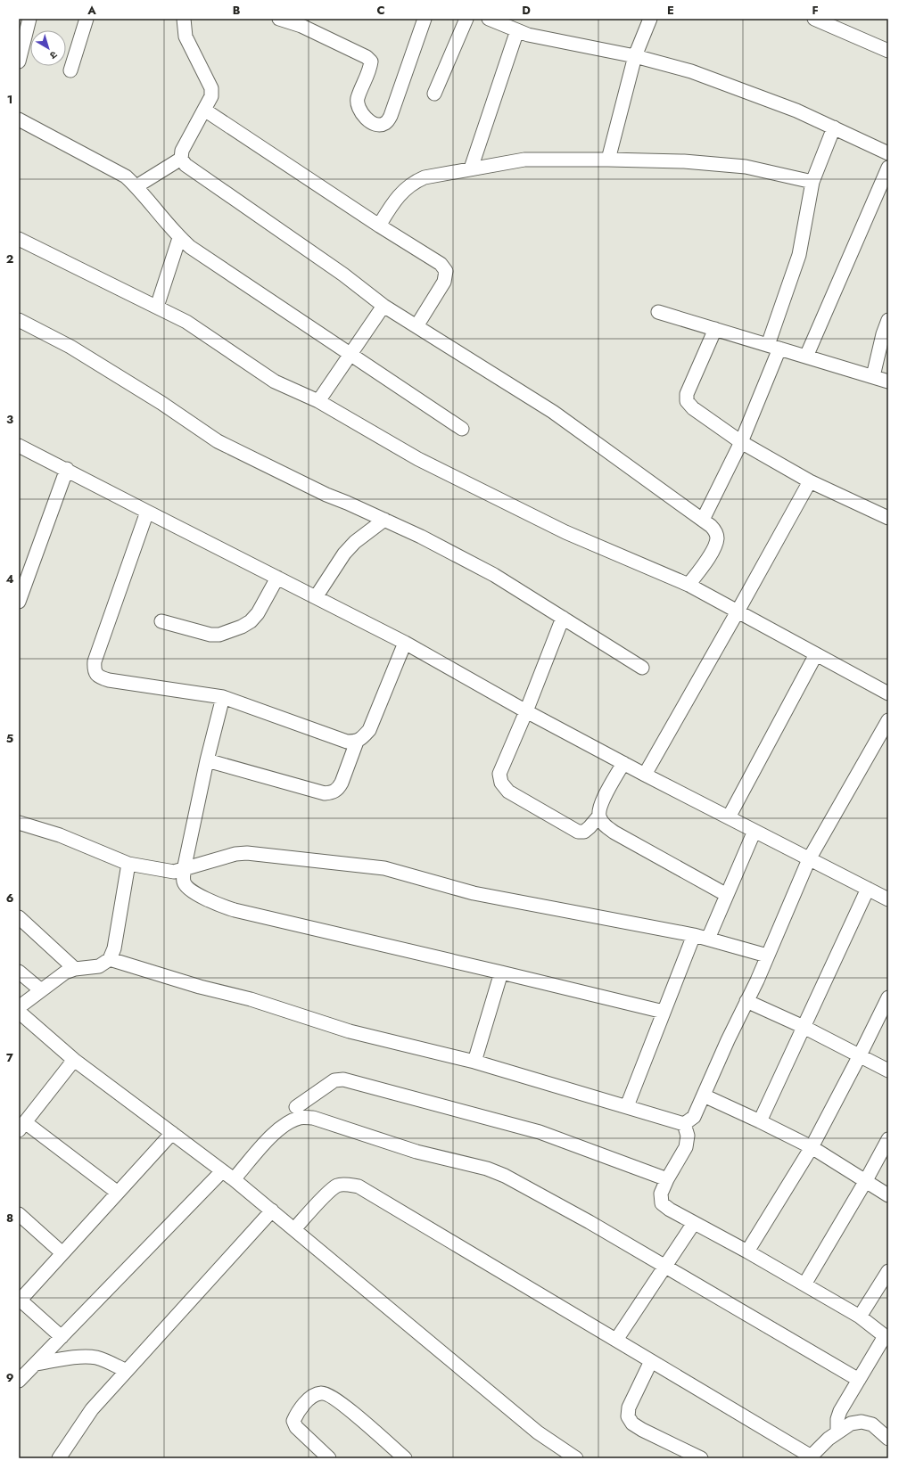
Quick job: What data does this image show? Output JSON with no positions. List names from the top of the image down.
{
  "north": "bottom right",
  "grid": {
    "columns": [
      "A",
      "B",
      "C",
      "D",
      "E",
      "F"
    ],
    "rows": [
      "1",
      "2",
      "3",
      "4",
      "5",
      "6",
      "7",
      "8",
      "9"
    ]
  }
}
